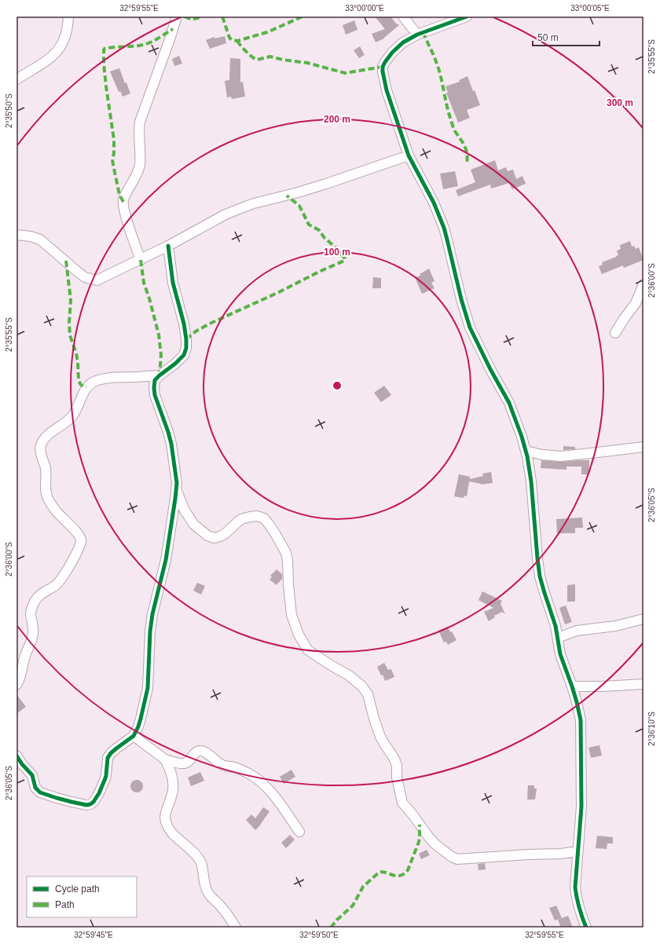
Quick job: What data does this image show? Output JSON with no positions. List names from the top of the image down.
{
  "legend": ["Cycle path", "Path"],
  "scale_bar": "50 m",
  "coordinates": [
    "32°59'55\"E",
    "33°00'00\"E",
    "33°00'05\"E",
    "2°35'55\"S",
    "2°35'50\"S",
    "2°36'00\"S",
    "2°36'05\"S",
    "2°36'10\"S",
    "32°59'45\"E",
    "32°59'50\"E"
  ],
  "rings": ["300 m", "200 m", "100 m"]
}
